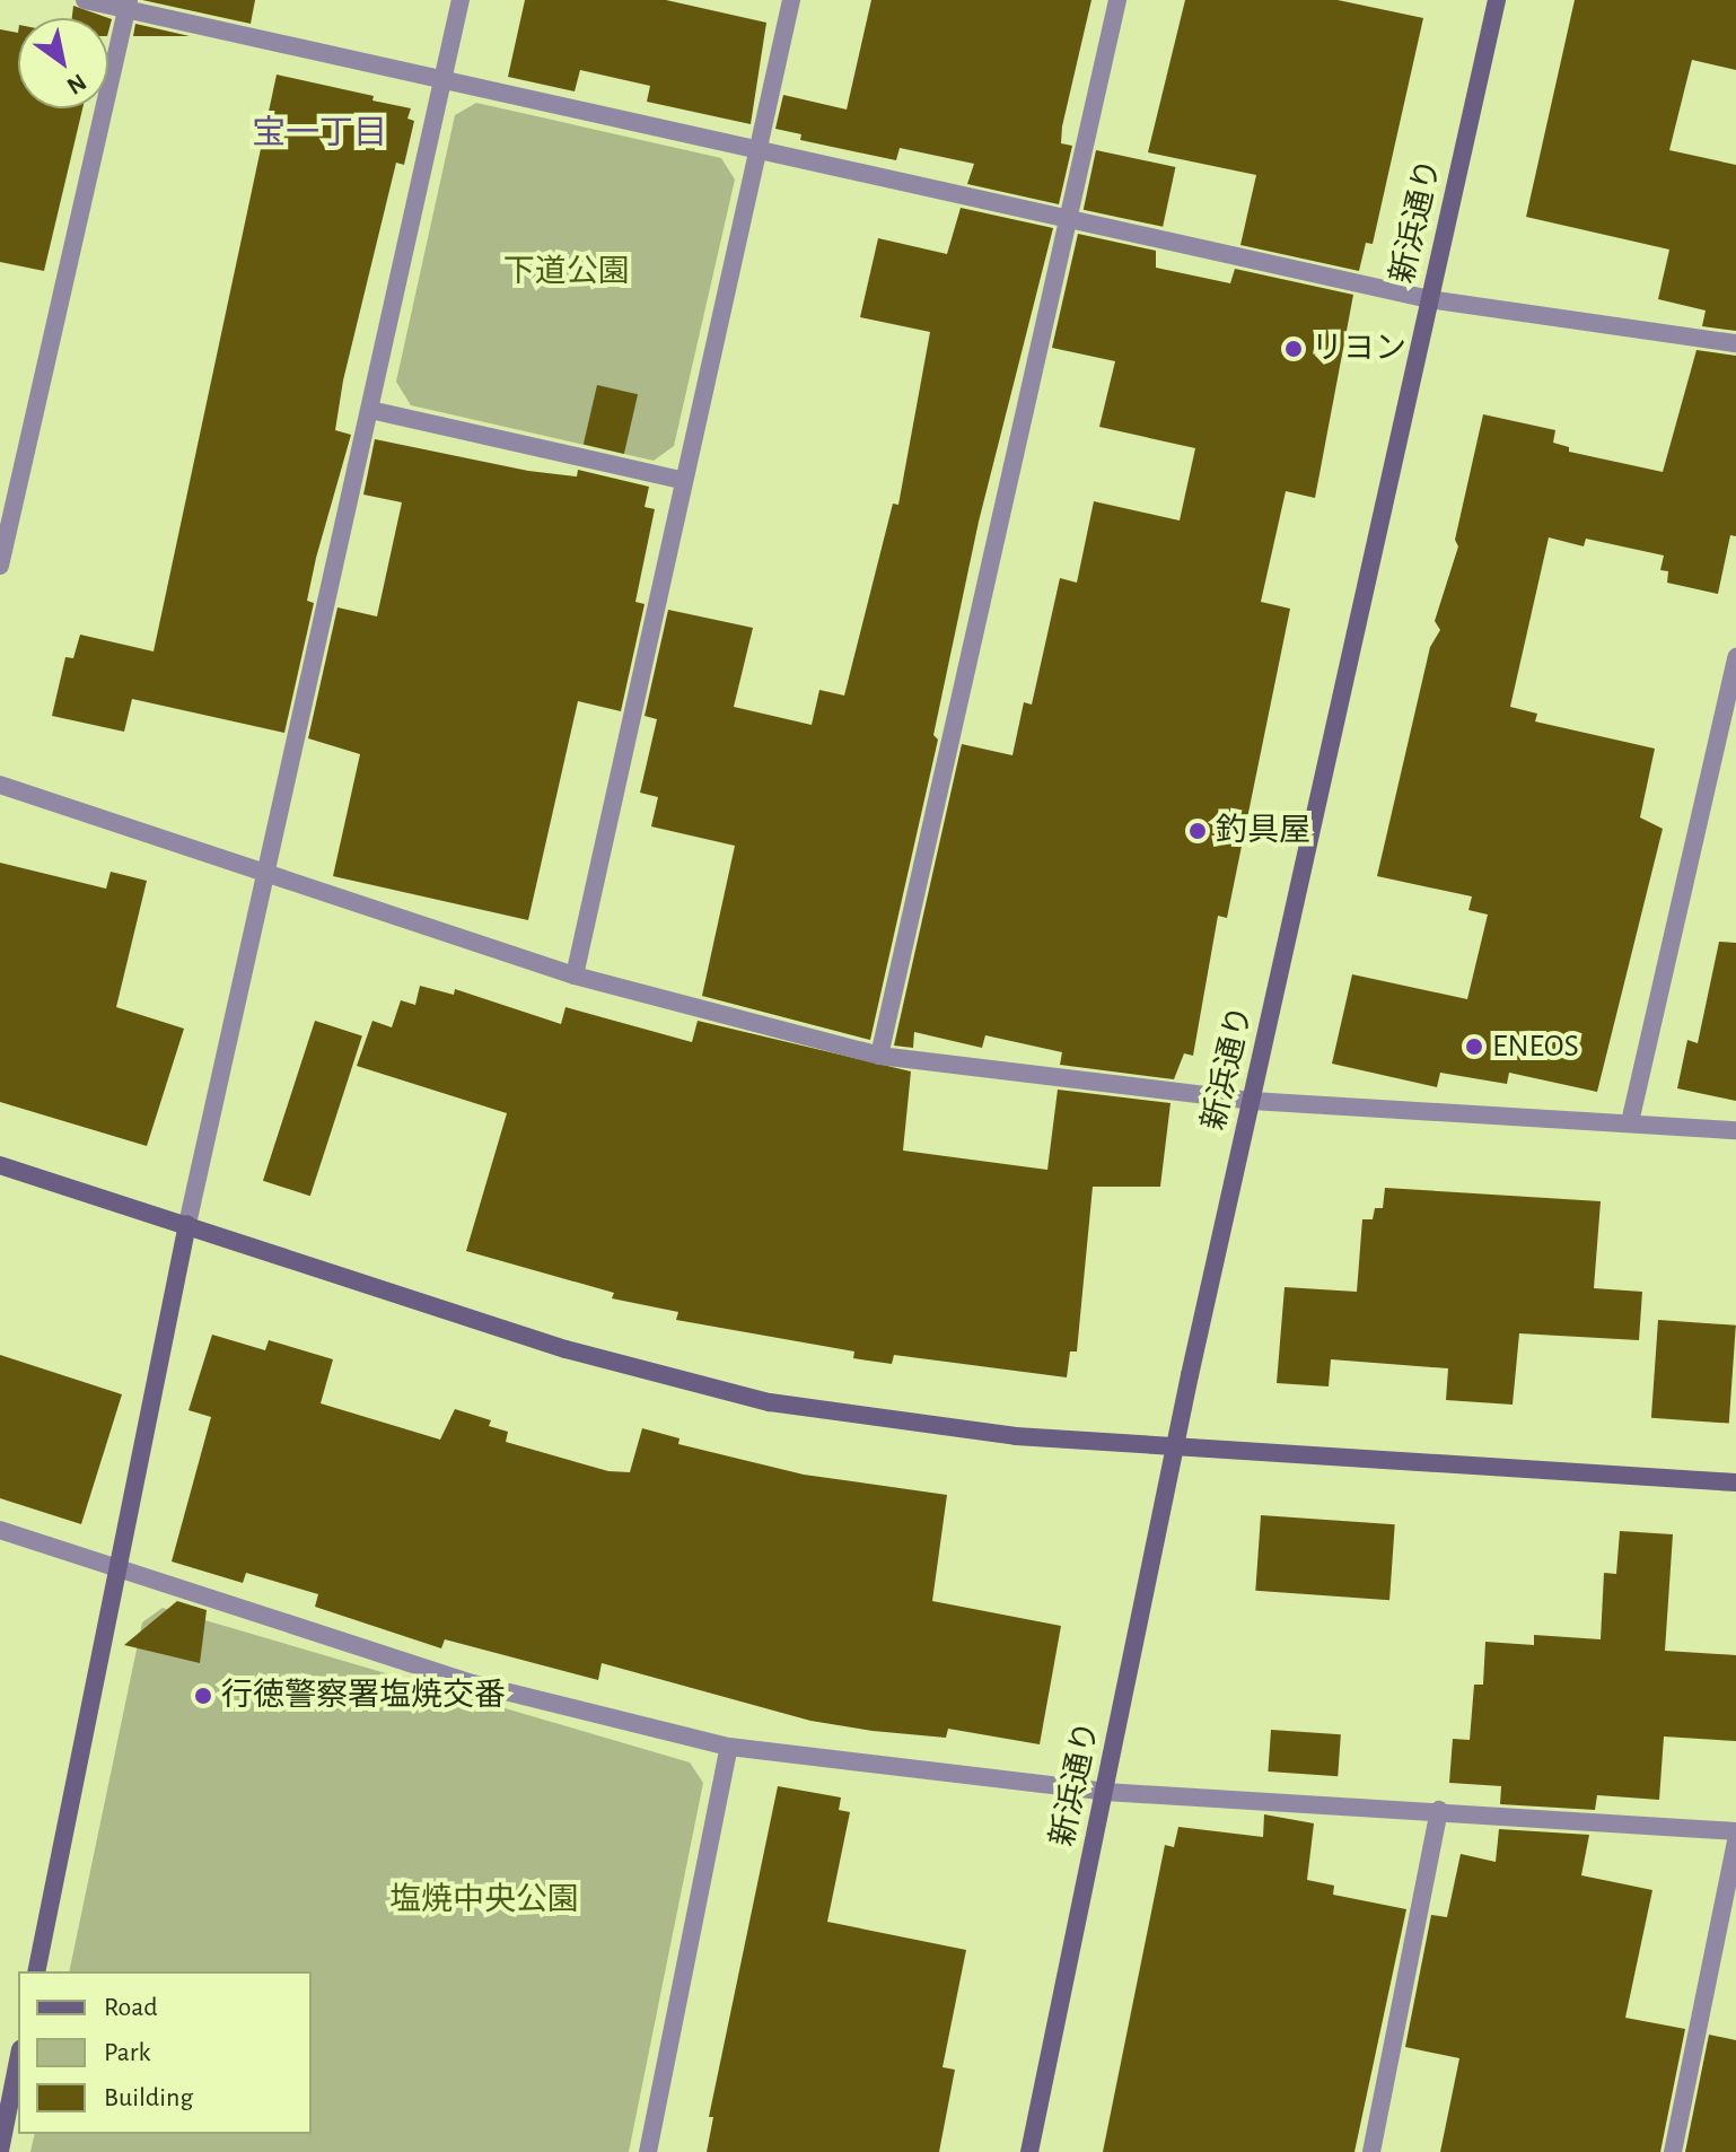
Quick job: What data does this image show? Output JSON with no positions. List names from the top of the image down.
{
  "streets": {
    "street": ["新浜通り"]
  },
  "districts": ["宝一丁目"],
  "parks": ["下道公園", "塩焼中央公園"],
  "places": [
    "リヨン",
    "釣具屋",
    "ENEOS",
    "行徳警察署塩焼交番"
  ],
  "legend": ["Road", "Park", "Building"],
  "north": "bottom right"
}
